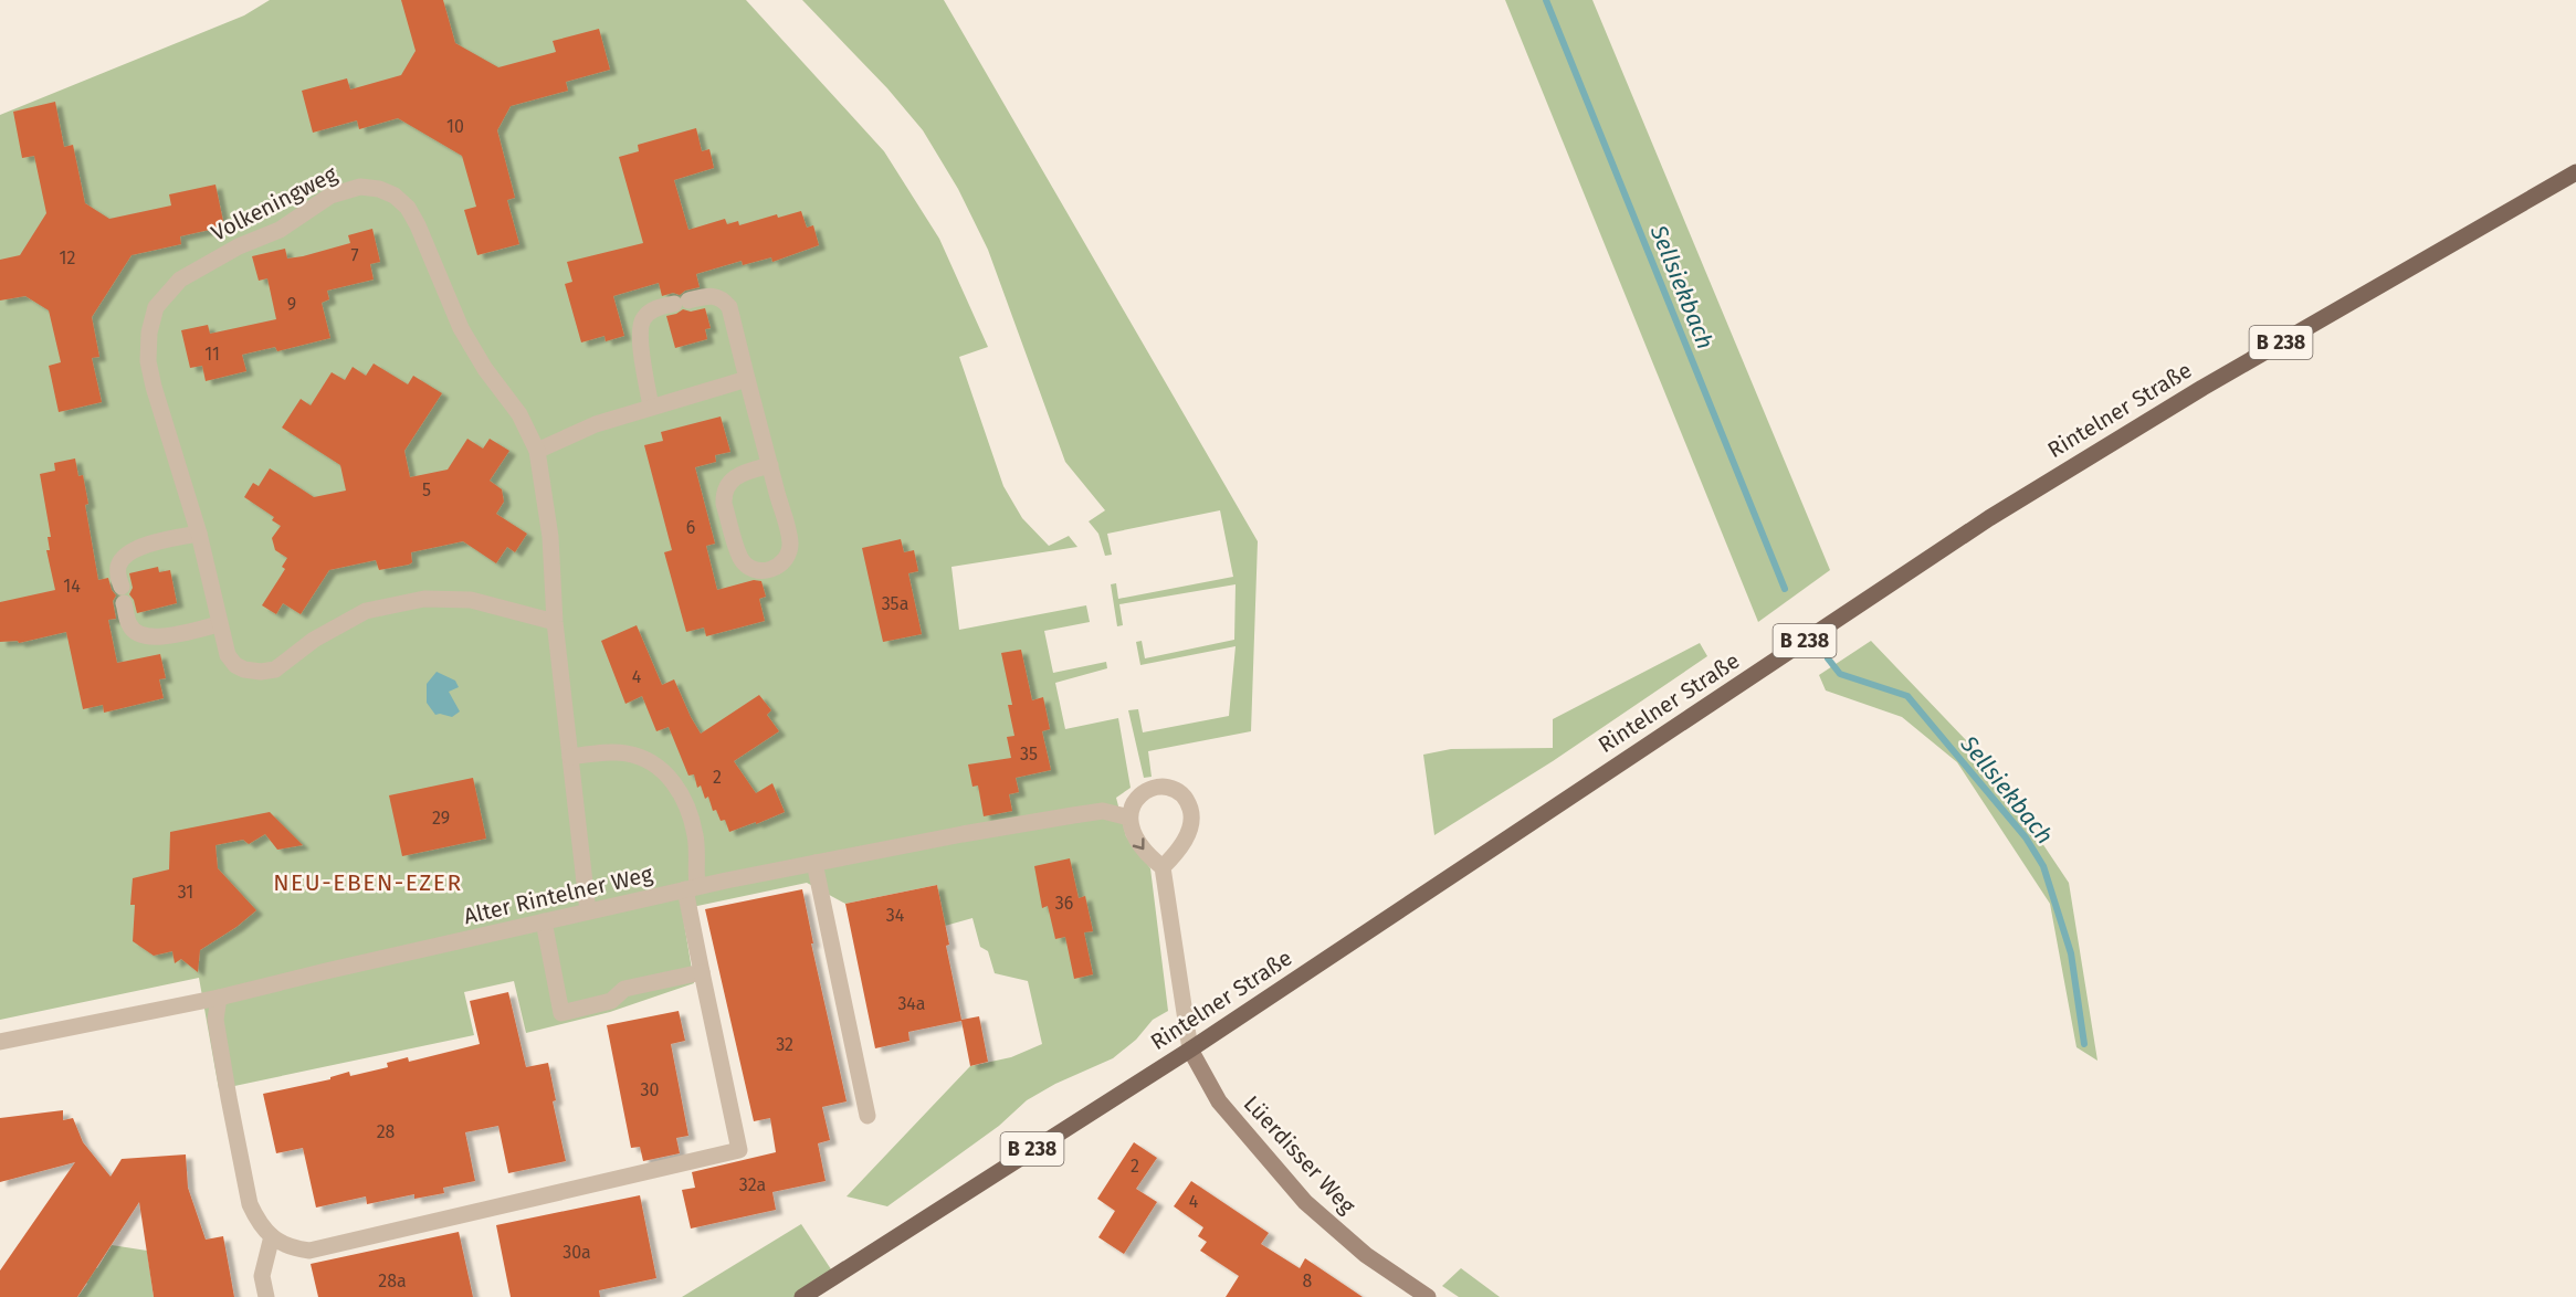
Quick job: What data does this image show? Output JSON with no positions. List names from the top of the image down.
{
  "streets": {
    "main road": ["B 238", "Rintelner Straße", "Lüerdisser Weg"],
    "street": ["Volkeningweg", "Alter Rintelner Weg"]
  },
  "crossings": [
    ["Volkeningweg", "Alter Rintelner Weg"],
    ["Rintelner Straße", "Lüerdisser Weg"]
  ],
  "districts": ["NEU-EBEN-EZER"],
  "water": ["Sellsiekbach"],
  "house_numbers": [
    "10",
    "7",
    "12",
    "9",
    "11",
    "5",
    "6",
    "14",
    "35a",
    "4",
    "35",
    "2",
    "29",
    "31",
    "36",
    "34",
    "34a",
    "32",
    "30",
    "28",
    "2",
    "32a",
    "4",
    "30a",
    "28a",
    "8"
  ]
}
